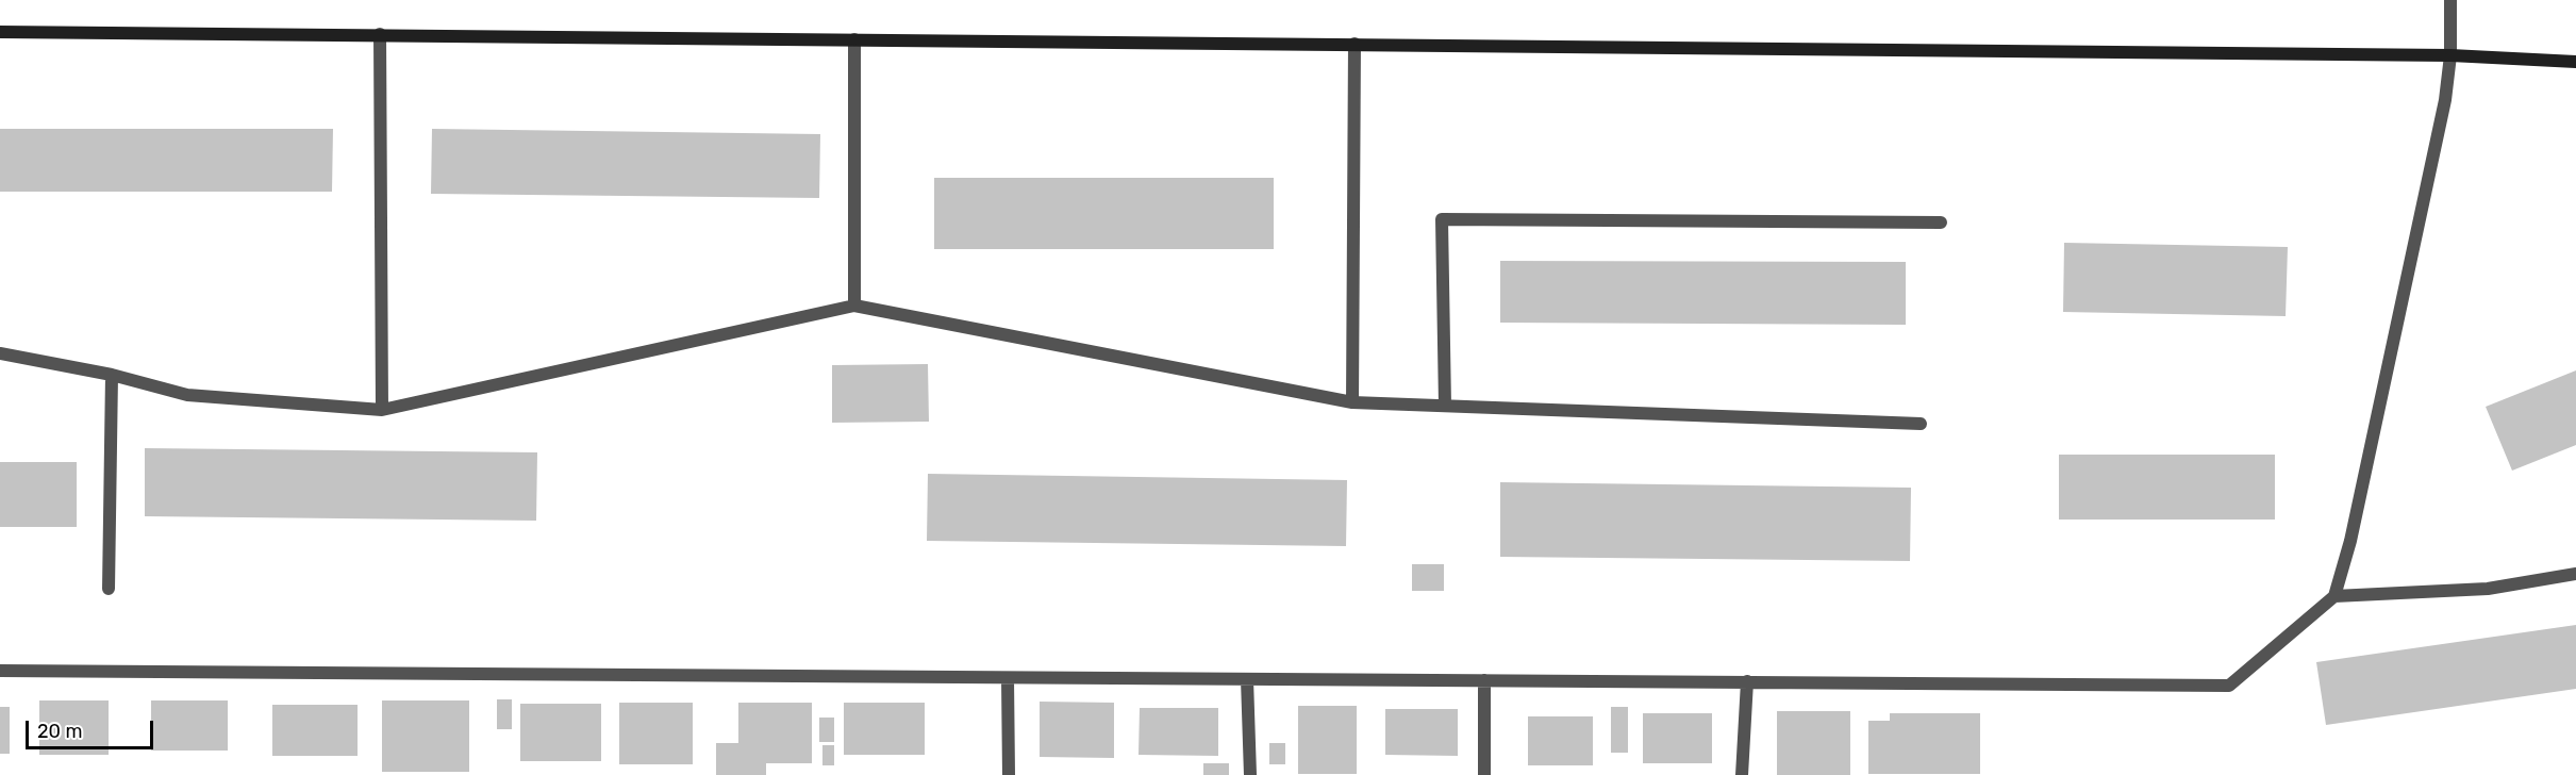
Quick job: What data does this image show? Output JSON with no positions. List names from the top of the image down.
{
  "scale_bar": "20 m"
}
